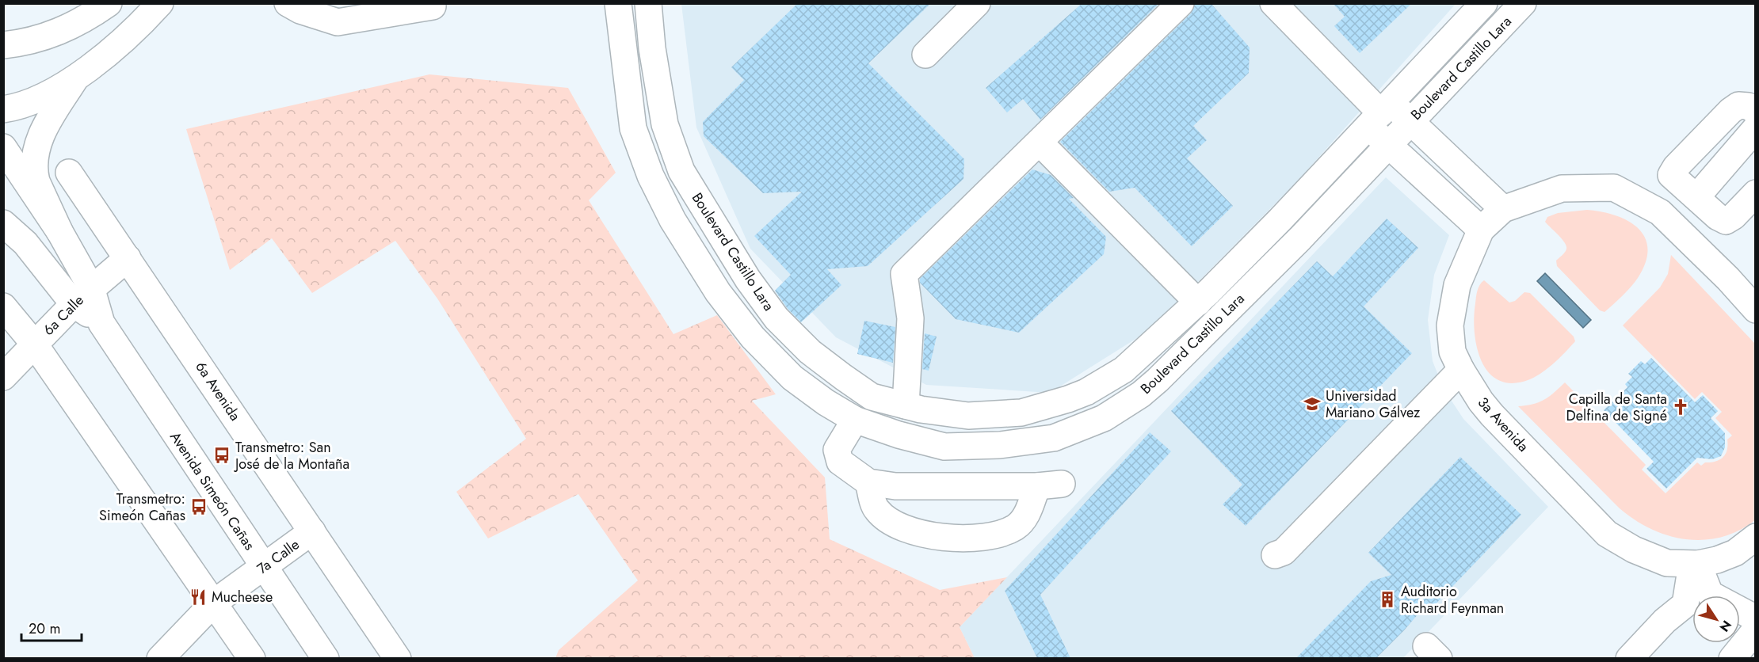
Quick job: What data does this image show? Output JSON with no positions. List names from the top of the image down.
{
  "streets": {
    "main road": [
      "Boulevard Castillo Lara",
      "6a Calle",
      "6a Avenida",
      "3a Avenida",
      "Avenida Simeón Cañas",
      "7a Calle"
    ]
  },
  "crossings": [
    ["6a Calle", "6a Avenida"],
    ["6a Calle", "Avenida Simeón Cañas"],
    ["6a Avenida", "7a Calle"],
    ["Avenida Simeón Cañas", "7a Calle"]
  ],
  "places": {
    "school or university": ["Universidad Mariano Gálvez"],
    "church": ["Capilla de Santa Delfina de Signé"],
    "bus stop": ["Transmetro: San José de la Montaña", "Transmetro: Simeón Cañas"],
    "restaurant": ["Mucheese"],
    "building": ["Auditorio Richard Feynman"]
  },
  "scale_bar": "20 m",
  "north": "bottom right"
}
